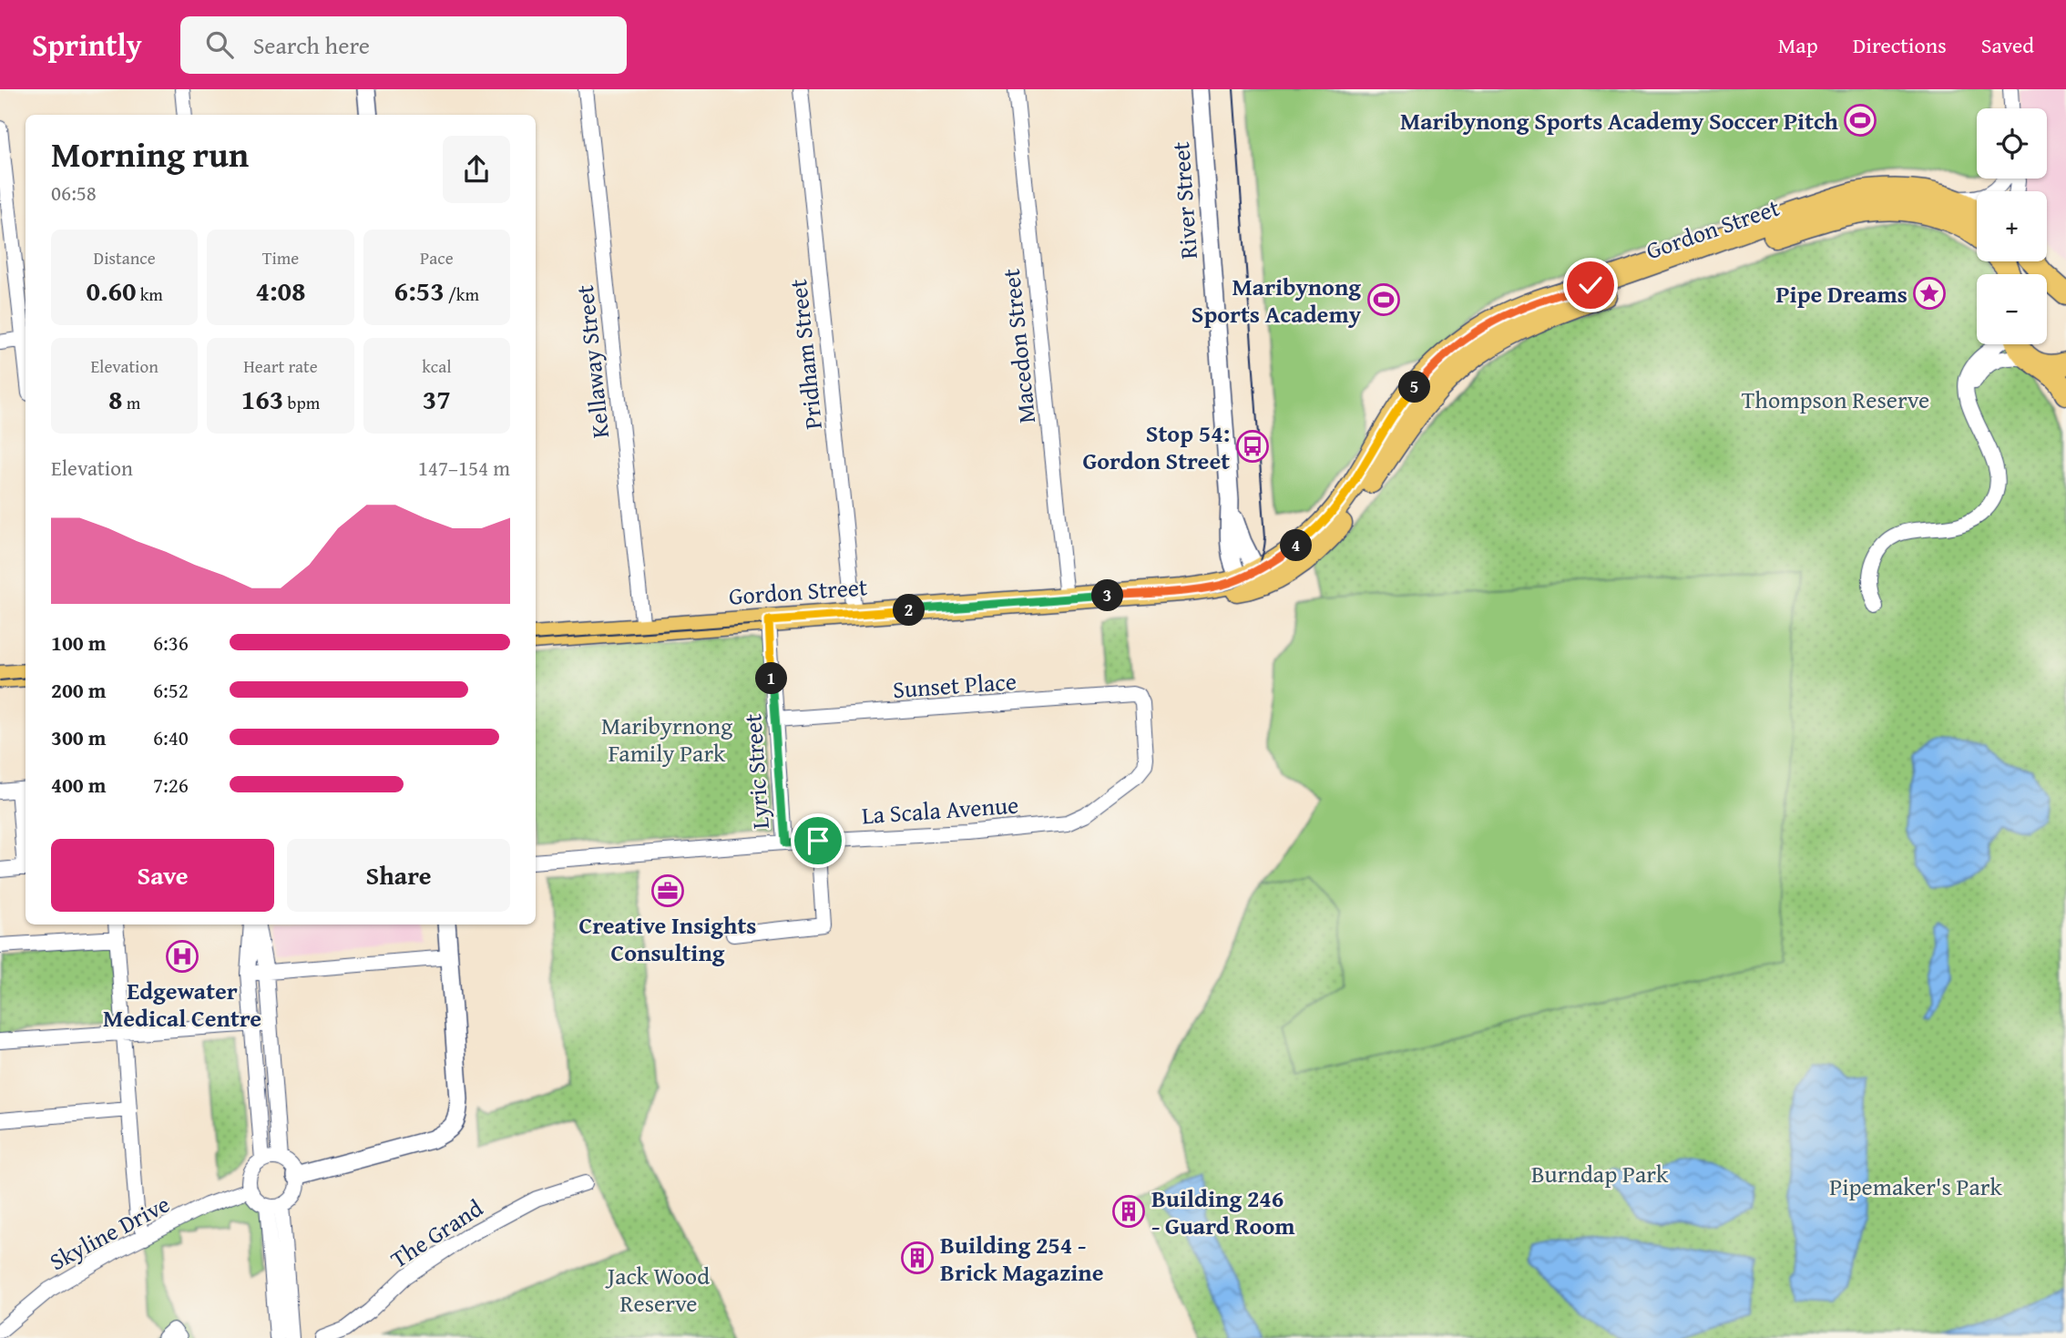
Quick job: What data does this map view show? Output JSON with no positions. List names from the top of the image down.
{
  "streets": {
    "main road": ["Gordon Street"],
    "street": [
      "River Street",
      "Macedon Street",
      "Pridham Street",
      "Kellaway Street",
      "Sunset Place",
      "Lyric Street",
      "La Scala Avenue",
      "Skyline Drive",
      "The Grand"
    ]
  },
  "crossings": [
    ["River Street", "Gordon Street"],
    ["Gordon Street", "Macedon Street"],
    ["Gordon Street", "Pridham Street"],
    ["Gordon Street", "Kellaway Street"],
    ["Gordon Street", "Lyric Street"],
    ["Sunset Place", "Lyric Street"],
    ["Sunset Place", "La Scala Avenue"],
    ["Lyric Street", "La Scala Avenue"]
  ],
  "parks": [
    "Thompson Reserve",
    "Maribyrnong Family Park",
    "Burndap Park",
    "Pipemaker's Park",
    "Jack Wood Reserve"
  ],
  "places": {
    "sports": ["Maribynong Sports Academy Soccer Pitch", "Maribynong Sports Academy"],
    "place": ["Pipe Dreams"],
    "bus stop": ["Stop 54: Gordon Street"],
    "office": ["Creative Insights Consulting"],
    "hospital": ["Edgewater Medical Centre"],
    "building": ["Building 246 - Guard Room", "Building 254 - Brick Magazine"]
  },
  "page": {
    "header": "Sprintly",
    "search": "Search here",
    "nav": ["Map", "Directions", "Saved"],
    "map_buttons": ["+", "−"],
    "heading": ["Morning run", "06:58"],
    "stats": [
      ["Distance", "0.60 km"],
      ["Time", "4:08"],
      ["Pace", "6:53 /km"],
      ["Elevation", "8 m"],
      ["Heart rate", "163 bpm"],
      ["kcal", "37"]
    ],
    "pins": [
      "5",
      "4",
      "3",
      "2",
      "1"
    ],
    "chart": ["Elevation", "147–154 m"],
    "list": [
      {
        "name": "100 m",
        "note": "6:36"
      },
      {
        "name": "200 m",
        "note": "6:52"
      },
      {
        "name": "300 m",
        "note": "6:40"
      },
      {
        "name": "400 m",
        "note": "7:26"
      }
    ],
    "buttons": ["Save", "Share"]
  }
}
